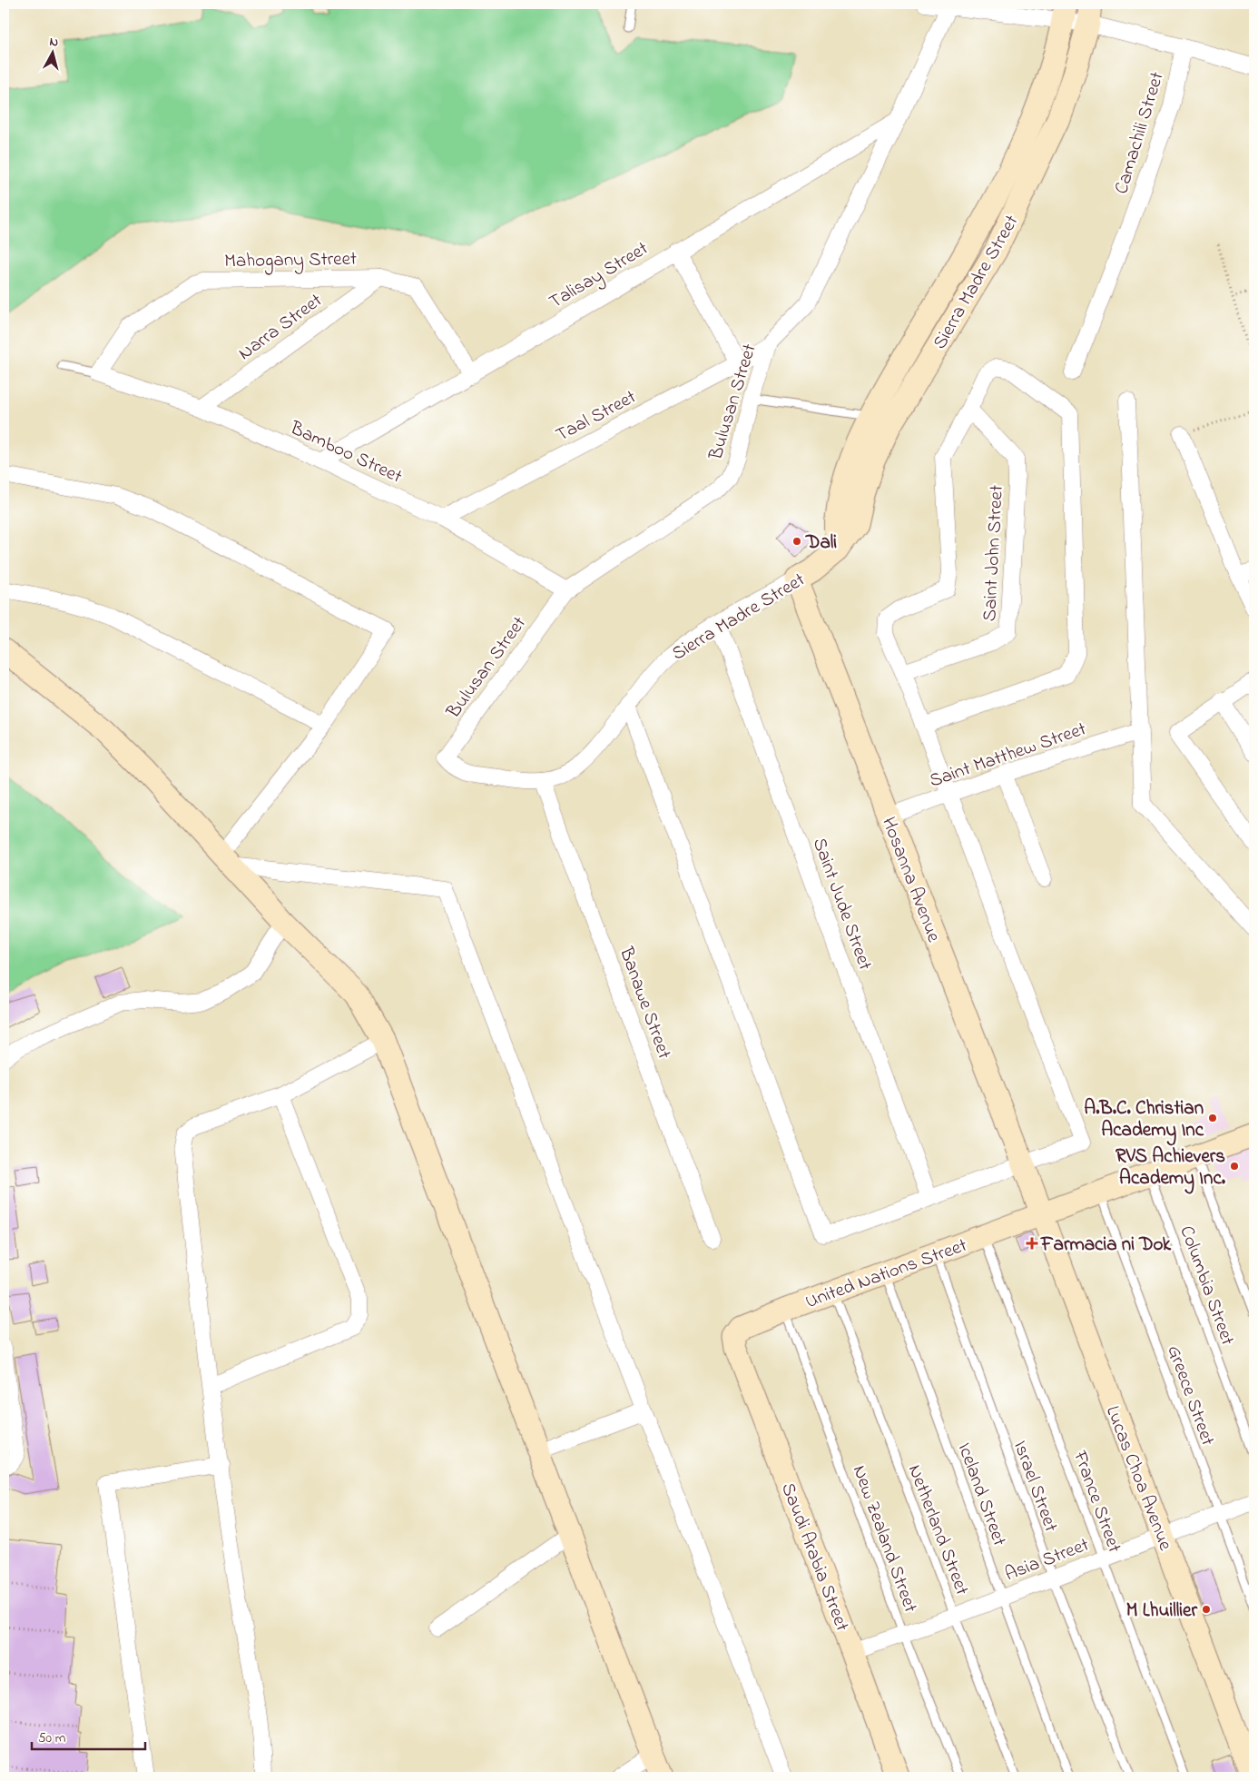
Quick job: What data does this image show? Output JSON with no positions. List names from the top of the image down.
{
  "streets": {
    "main road": [
      "Sierra Madre Street",
      "Hosanna Avenue",
      "United Nations Street",
      "Lucas Choa Avenue",
      "Saudi Arabia Street"
    ],
    "street": [
      "Camachili Street",
      "Mahogany Street",
      "Talisay Street",
      "Narra Street",
      "Bulusan Street",
      "Taal Street",
      "Bamboo Street",
      "Saint John Street",
      "Saint Matthew Street",
      "Saint Jude Street",
      "Banawe Street",
      "Asia Street"
    ],
    "lane": [
      "Columbia Street",
      "Greece Street",
      "Israel Street",
      "Iceland Street",
      "France Street",
      "Netherland Street",
      "New Zealand Street"
    ]
  },
  "crossings": [
    ["Mahogany Street", "Talisay Street"],
    ["Mahogany Street", "Narra Street"],
    ["Mahogany Street", "Bamboo Street"],
    ["Talisay Street", "Bulusan Street"],
    ["Talisay Street", "Bamboo Street"],
    ["Sierra Madre Street", "Bulusan Street"],
    ["Sierra Madre Street", "Hosanna Avenue"],
    ["Sierra Madre Street", "Saint Jude Street"],
    ["Sierra Madre Street", "Banawe Street"],
    ["Narra Street", "Bamboo Street"],
    ["Bulusan Street", "Taal Street"],
    ["Bulusan Street", "Bamboo Street"],
    ["Taal Street", "Bamboo Street"],
    ["Saint Matthew Street", "Hosanna Avenue"],
    ["Hosanna Avenue", "Lucas Choa Avenue"],
    ["United Nations Street", "Columbia Street"],
    ["United Nations Street", "Greece Street"],
    ["United Nations Street", "Lucas Choa Avenue"],
    ["United Nations Street", "Israel Street"],
    ["United Nations Street", "Iceland Street"],
    ["United Nations Street", "France Street"],
    ["United Nations Street", "Netherland Street"],
    ["United Nations Street", "New Zealand Street"],
    ["United Nations Street", "Saudi Arabia Street"],
    ["Greece Street", "Asia Street"],
    ["Lucas Choa Avenue", "Asia Street"],
    ["Israel Street", "Asia Street"],
    ["Iceland Street", "Asia Street"],
    ["France Street", "Asia Street"],
    ["Netherland Street", "Asia Street"],
    ["New Zealand Street", "Asia Street"],
    ["Saudi Arabia Street", "Asia Street"]
  ],
  "places": {
    "other": [
      "Dali",
      "A.B.C. Christian Academy Inc",
      "RVS Achievers Academy Inc.",
      "M Lhuillier"
    ],
    "health": ["Farmacia ni Dok"]
  },
  "scale_bar": "50 m",
  "north": "top"
}
